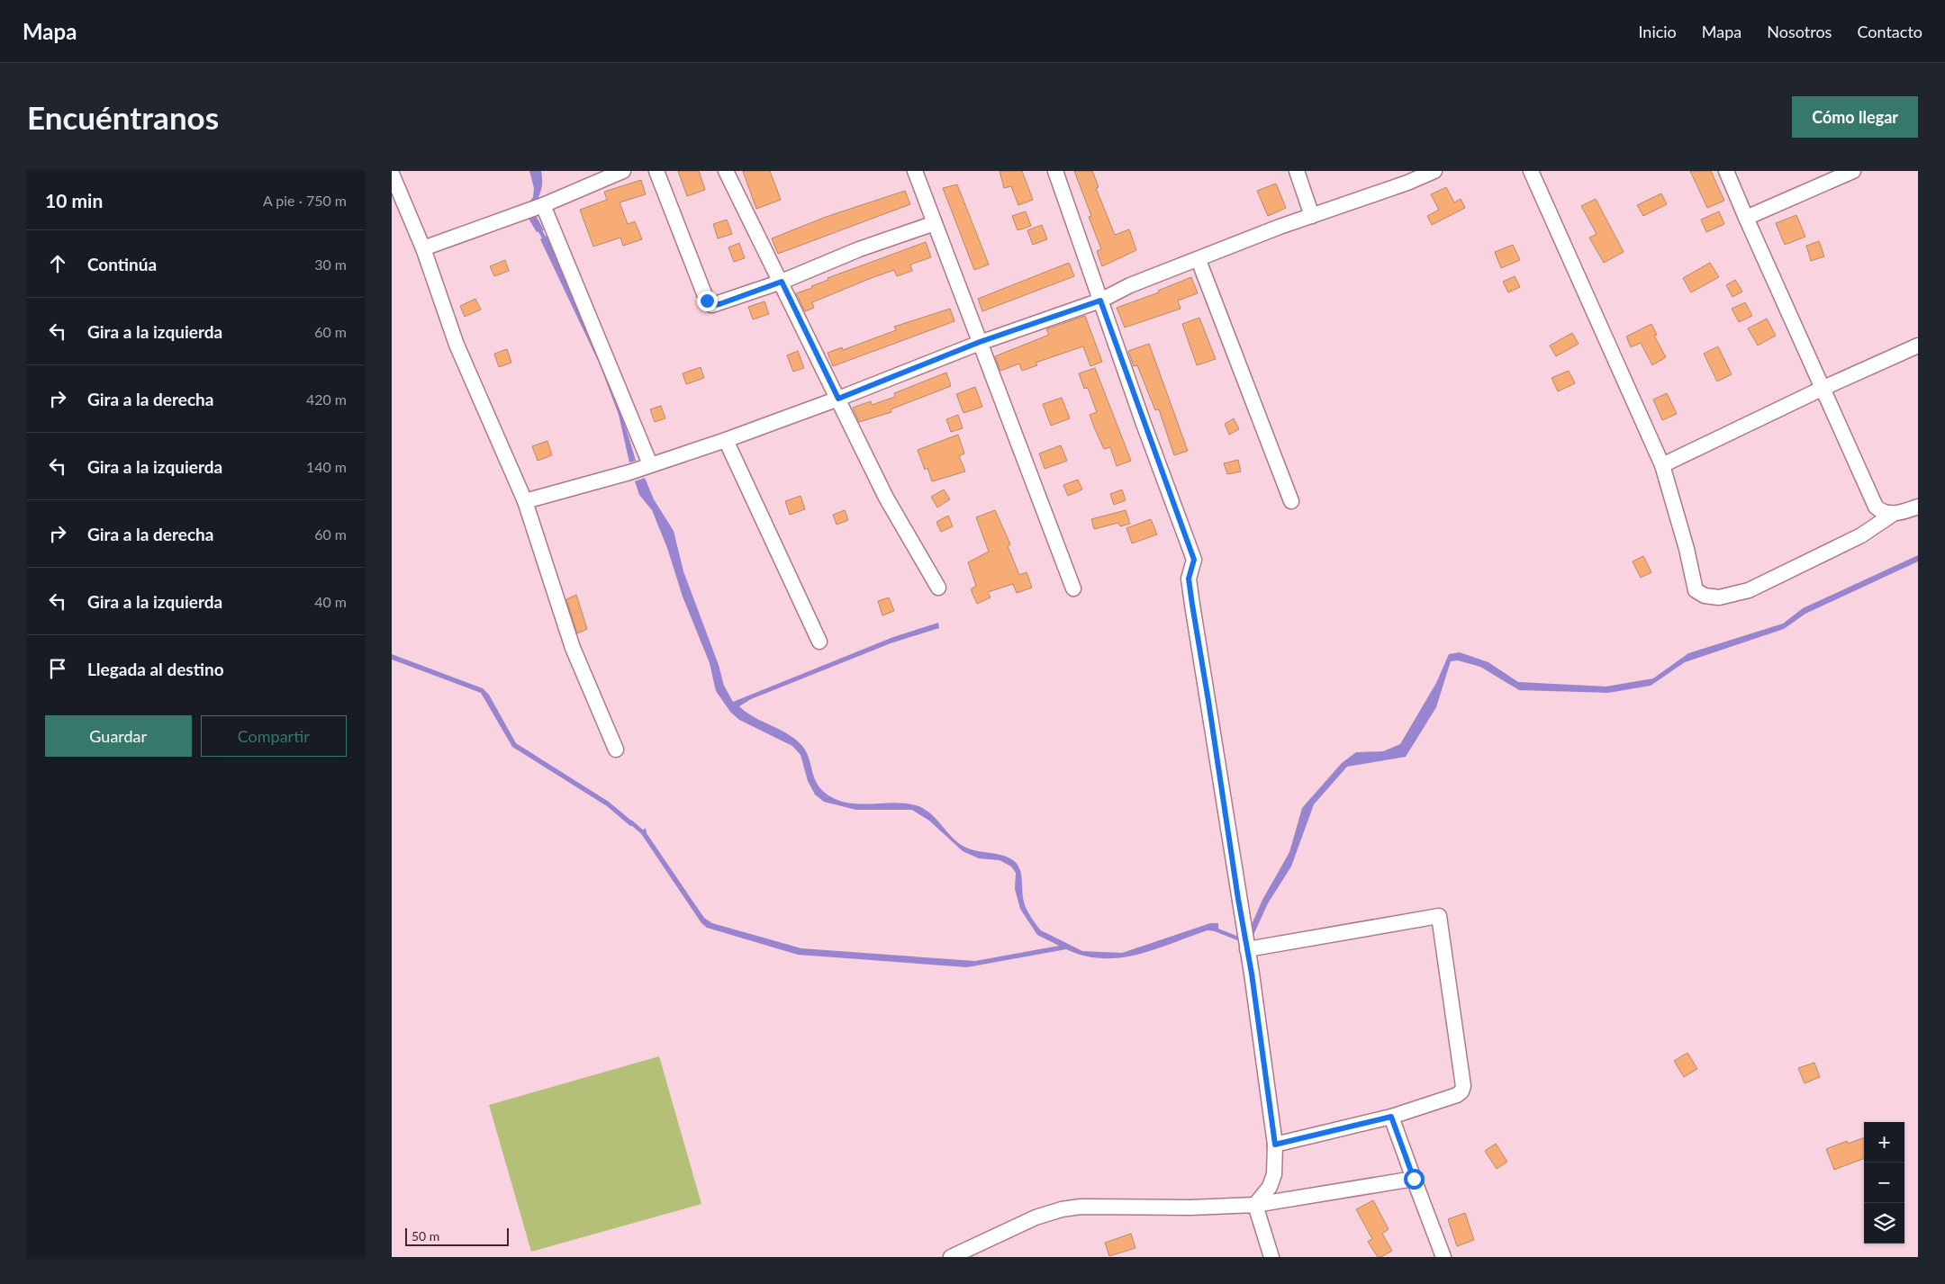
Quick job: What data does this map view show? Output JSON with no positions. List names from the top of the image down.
{
  "scale_bar": "50 m",
  "page": {
    "header": "Mapa",
    "nav": [
      "Inicio",
      "Mapa",
      "Nosotros",
      "Contacto"
    ],
    "buttons": [
      "Cómo llegar",
      ["Guardar", "Compartir"]
    ],
    "title": "Encuéntranos",
    "heading": ["10 min", "A pie · 750 m"],
    "list": [
      ["Continúa", "30 m"],
      ["Gira a la izquierda", "60 m"],
      ["Gira a la derecha", "420 m"],
      ["Gira a la izquierda", "140 m"],
      ["Gira a la derecha", "60 m"],
      ["Gira a la izquierda", "40 m"],
      "Llegada al destino"
    ],
    "map_buttons": ["+", "−"],
    "scale": "50 m"
  }
}
